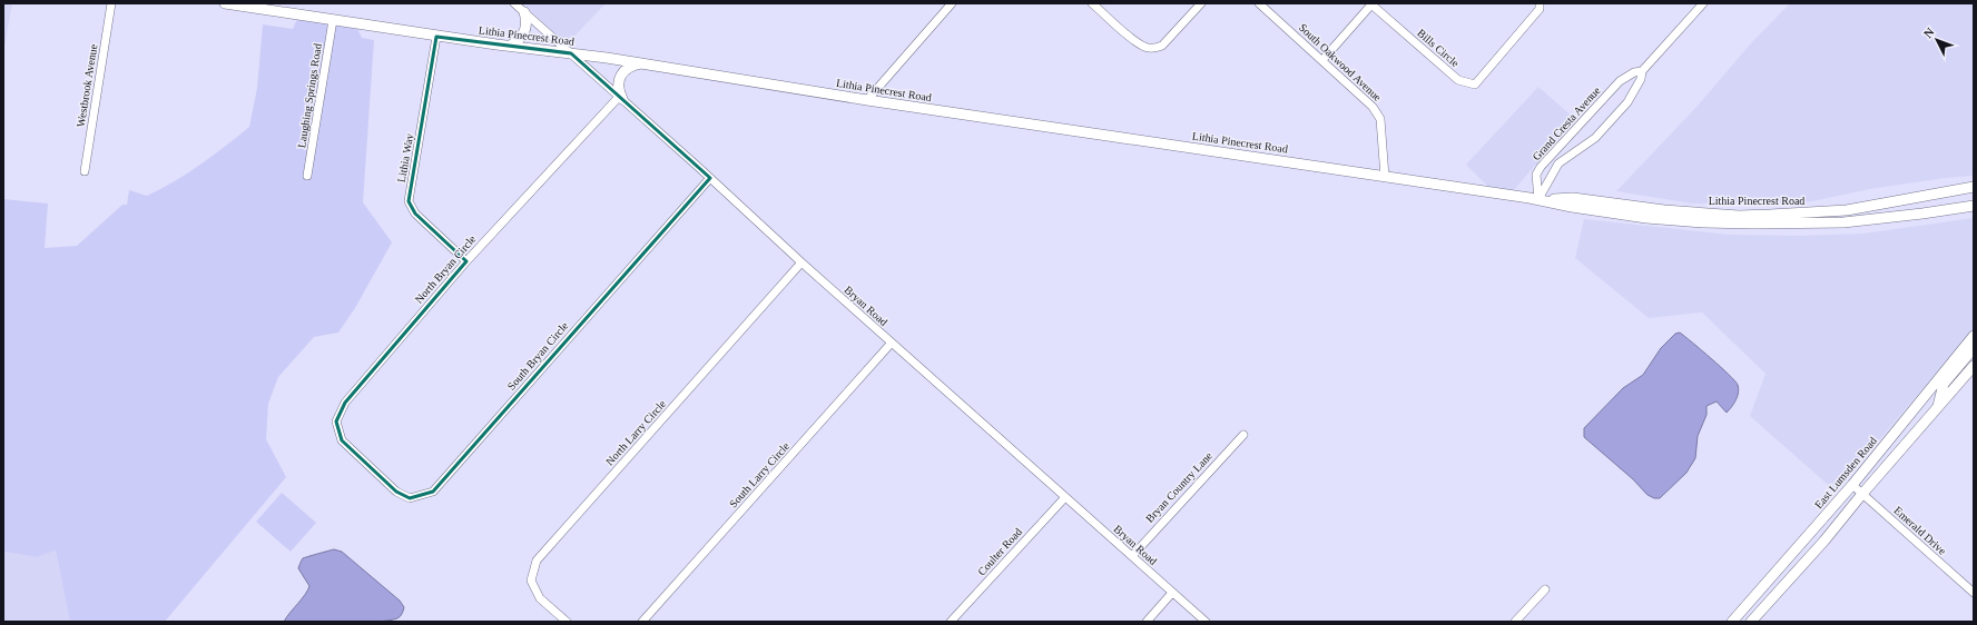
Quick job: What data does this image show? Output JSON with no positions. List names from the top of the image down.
{
  "streets": {
    "main road": ["Lithia Pinecrest Road", "East Lumsden Road"],
    "street": [
      "Bills Circle",
      "South Oakwood Avenue",
      "Westbrook Avenue",
      "Laughing Springs Road",
      "Grand Cresta Avenue",
      "Lithia Way",
      "North Bryan Circle",
      "Bryan Road",
      "South Bryan Circle",
      "North Larry Circle",
      "South Larry Circle",
      "Bryan Country Lane",
      "Emerald Drive",
      "Coulter Road"
    ]
  },
  "crossings": [
    ["Lithia Pinecrest Road", "South Oakwood Avenue"],
    ["Lithia Pinecrest Road", "Laughing Springs Road"],
    ["Lithia Pinecrest Road", "Grand Cresta Avenue"],
    ["Lithia Pinecrest Road", "Lithia Way"],
    ["Lithia Pinecrest Road", "Bryan Road"],
    ["Lithia Way", "North Bryan Circle"],
    ["North Bryan Circle", "Bryan Road"],
    ["North Bryan Circle", "South Bryan Circle"],
    ["Bryan Road", "South Bryan Circle"],
    ["Bryan Road", "North Larry Circle"],
    ["Bryan Road", "South Larry Circle"],
    ["Bryan Road", "Bryan Country Lane"],
    ["Bryan Road", "Coulter Road"],
    ["East Lumsden Road", "Emerald Drive"]
  ],
  "north": "top left"
}
